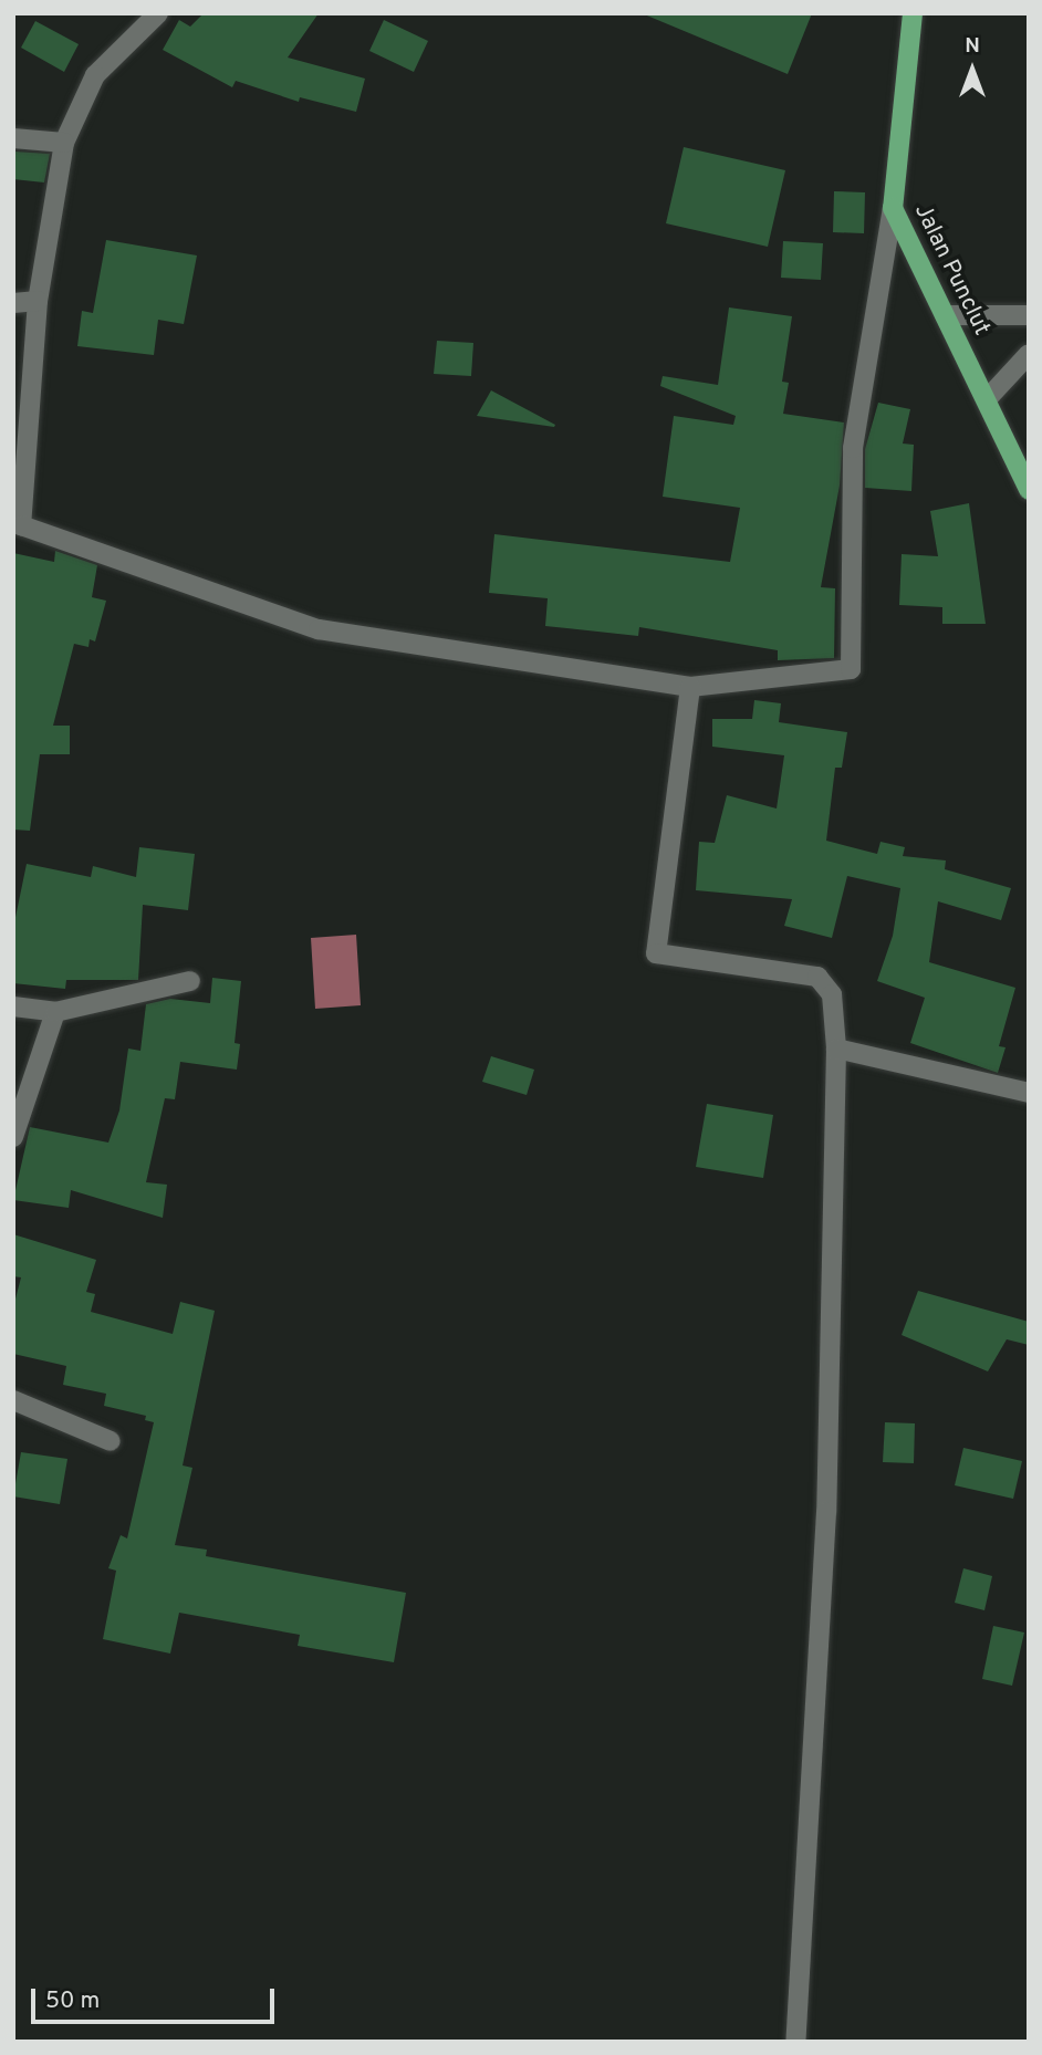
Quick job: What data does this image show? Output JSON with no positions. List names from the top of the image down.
{
  "streets": {
    "main road": ["Jalan Punclut"]
  },
  "scale_bar": "50 m",
  "north": "top"
}
